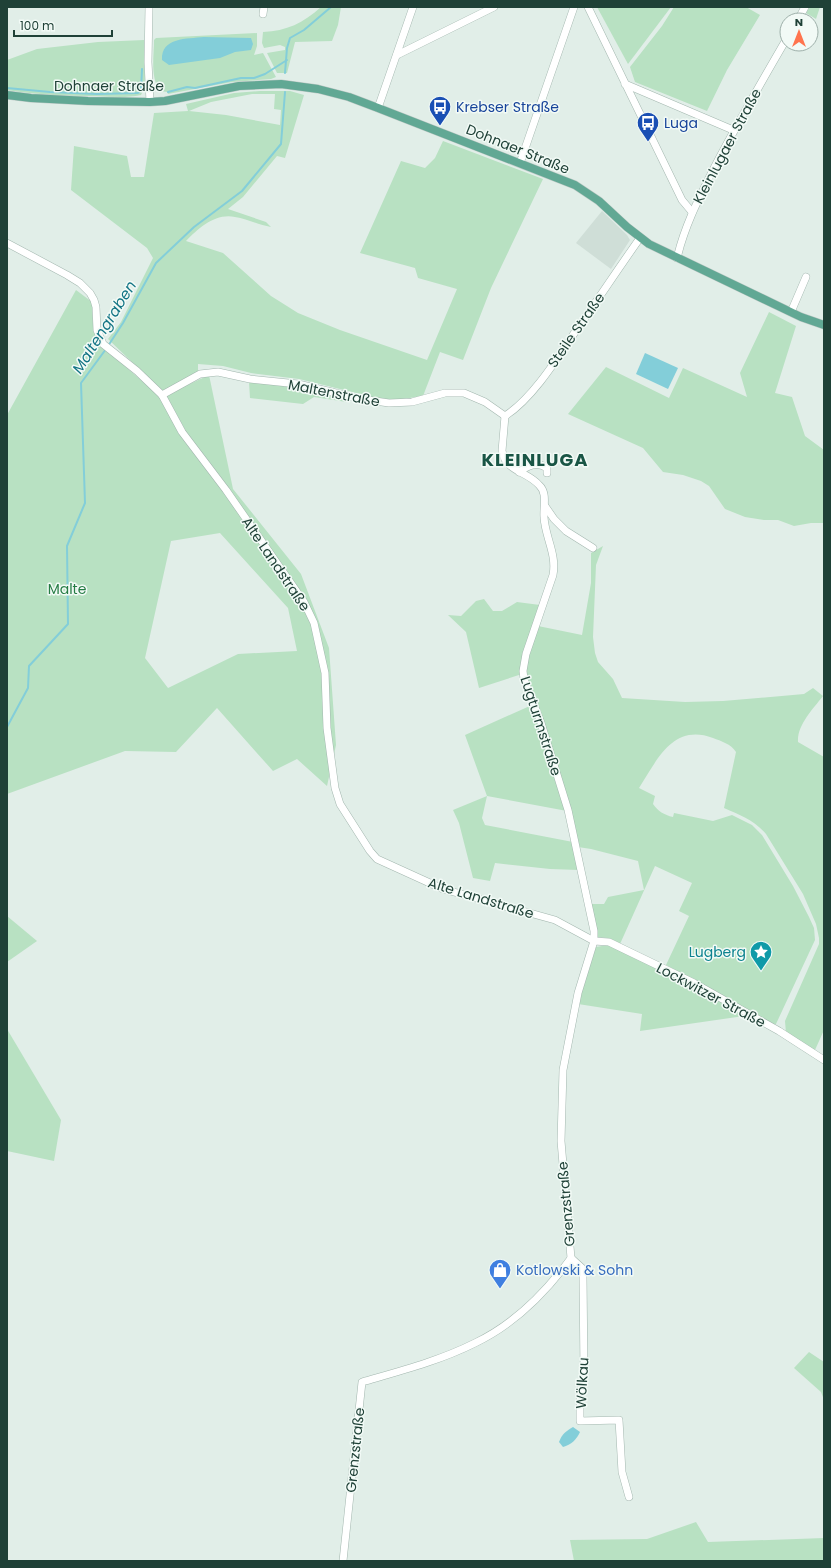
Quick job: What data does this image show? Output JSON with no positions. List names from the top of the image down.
{
  "streets": {
    "main road": ["Dohnaer Straße"],
    "street": [
      "Kleinlugaer Straße",
      "Steile Straße",
      "Maltenstraße",
      "Alte Landstraße",
      "Lugturmstraße",
      "Lockwitzer Straße",
      "Grenzstraße",
      "Wölkau"
    ]
  },
  "crossings": [
    ["Dohnaer Straße", "Kleinlugaer Straße"],
    ["Dohnaer Straße", "Steile Straße"],
    ["Steile Straße", "Maltenstraße"],
    ["Maltenstraße", "Alte Landstraße"],
    ["Alte Landstraße", "Lugturmstraße"],
    ["Alte Landstraße", "Lockwitzer Straße"],
    ["Alte Landstraße", "Grenzstraße"],
    ["Lugturmstraße", "Lockwitzer Straße"],
    ["Lugturmstraße", "Grenzstraße"],
    ["Lockwitzer Straße", "Grenzstraße"],
    ["Grenzstraße", "Wölkau"]
  ],
  "districts": ["KLEINLUGA"],
  "water": ["Maltengraben"],
  "parks": ["Malte"],
  "places": {
    "bus stop": ["Krebser Straße", "Luga"],
    "place": ["Lugberg"],
    "shop": ["Kotlowski & Sohn"]
  },
  "scale_bar": "100 m",
  "north": "top"
}
